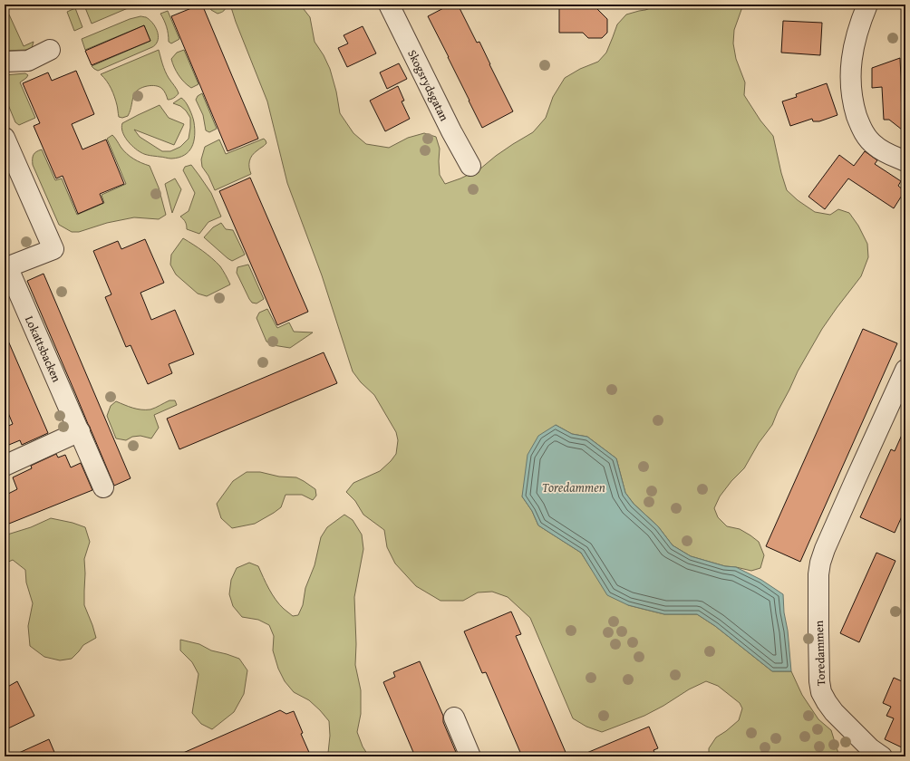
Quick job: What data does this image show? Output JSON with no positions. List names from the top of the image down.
{
  "streets": {
    "street": ["Skogsrydsgatan", "Lokattsbacken", "Toredammen"]
  },
  "water": ["Toredammen"]
}
